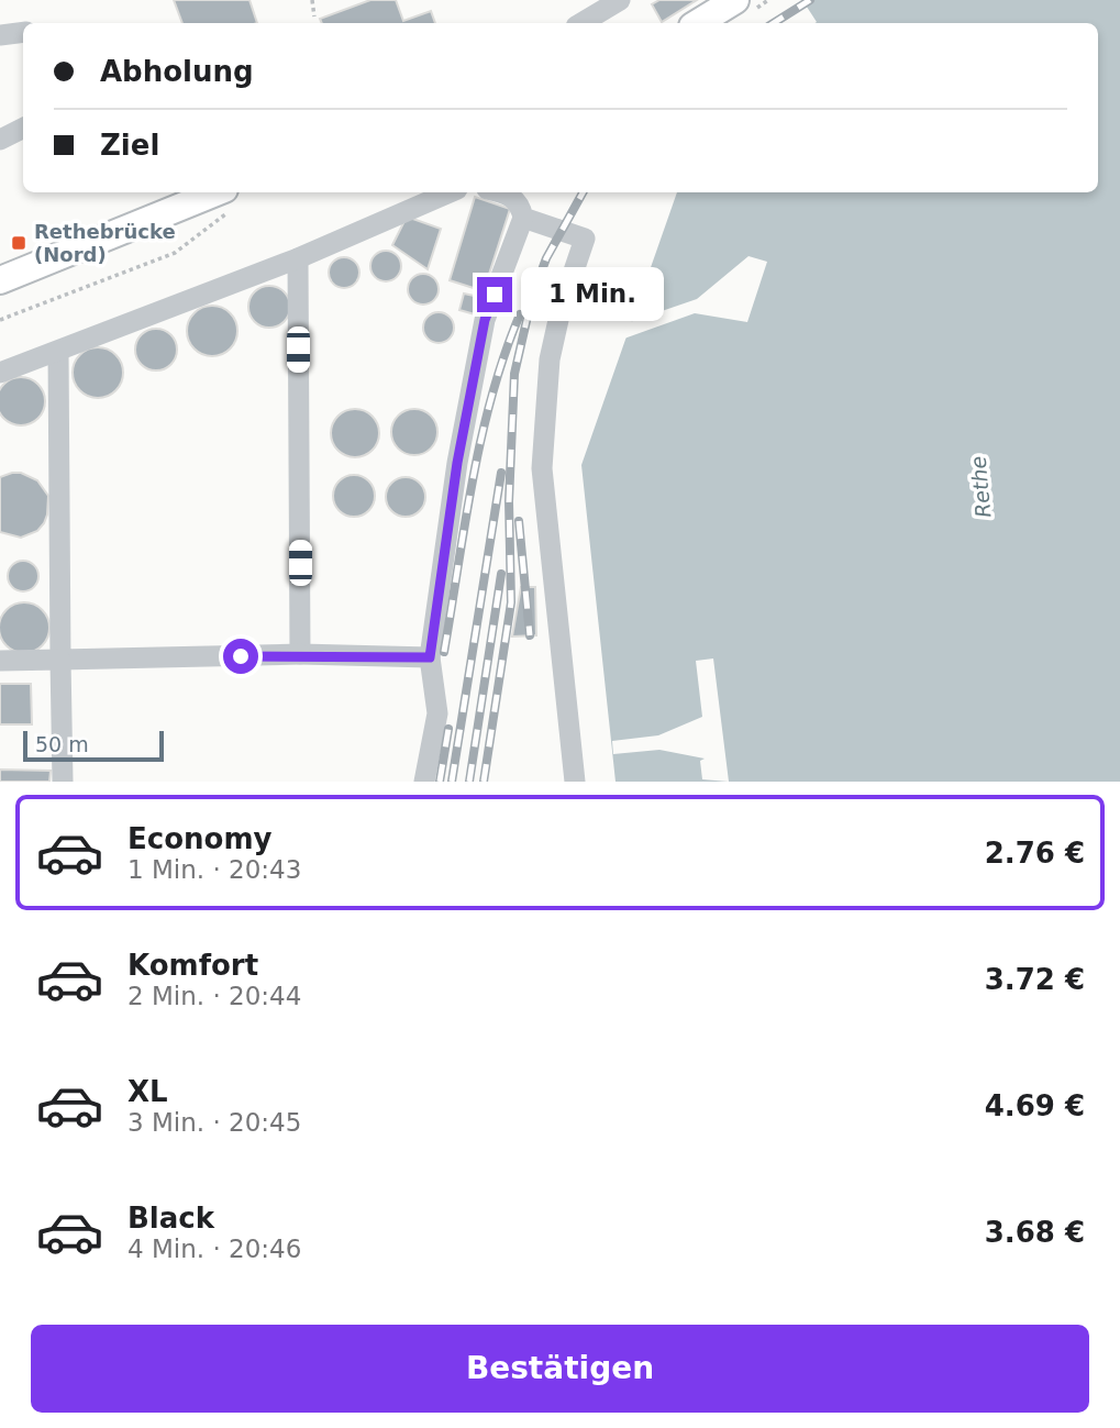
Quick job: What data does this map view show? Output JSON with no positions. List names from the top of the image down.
{
  "water": ["Rethe"],
  "places": {
    "transit": ["Rethebrücke (Nord)"]
  },
  "scale_bar": "50 m",
  "page": {
    "banner": ["Abholung", "Ziel"],
    "bubble": "1 Min.",
    "scale": "50 m",
    "list": [
      {
        "name": "Economy",
        "note": "1 Min. · 20:43",
        "value": "2.76 €"
      },
      {
        "name": "Komfort",
        "note": "2 Min. · 20:44",
        "value": "3.72 €"
      },
      {
        "name": "XL",
        "note": "3 Min. · 20:45",
        "value": "4.69 €"
      },
      {
        "name": "Black",
        "note": "4 Min. · 20:46",
        "value": "3.68 €"
      }
    ],
    "buttons": "Bestätigen"
  }
}
